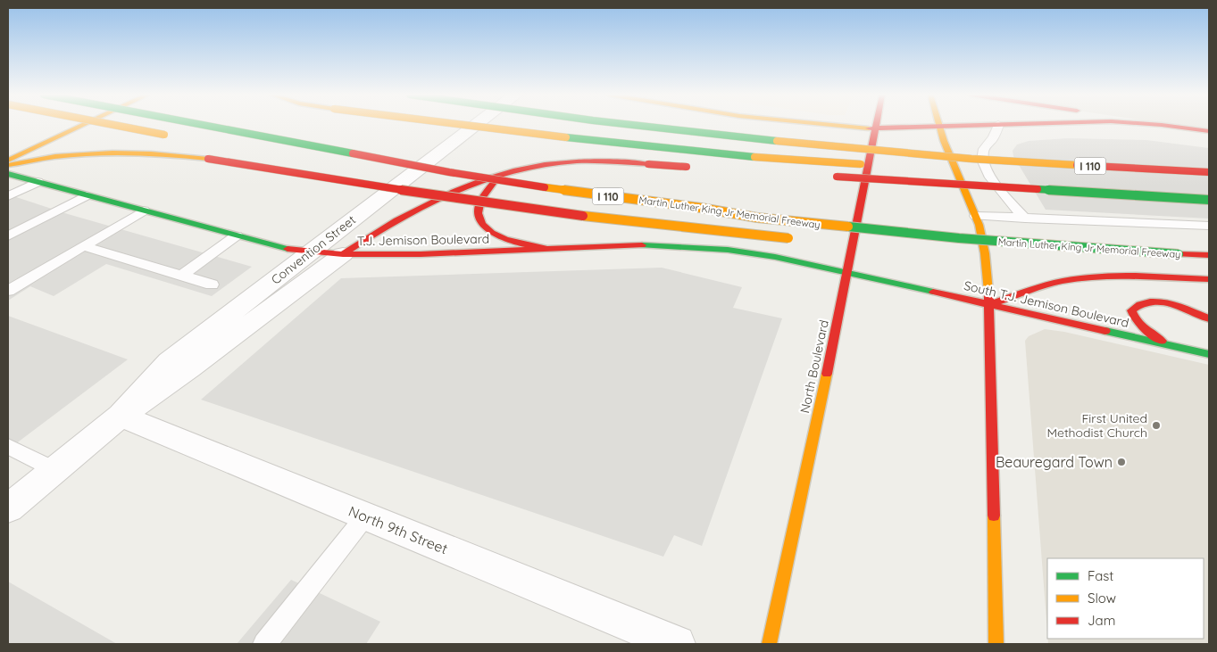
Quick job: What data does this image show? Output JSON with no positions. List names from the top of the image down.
{
  "streets": {
    "main road": [
      "I 110",
      "Martin Luther King Jr Memorial Freeway",
      "T.J. Jemison Boulevard",
      "South T.J. Jemison Boulevard",
      "North Boulevard"
    ],
    "street": ["Convention Street", "North 9th Street"]
  },
  "crossings": [
    ["T.J. Jemison Boulevard", "Convention Street"],
    ["T.J. Jemison Boulevard", "South T.J. Jemison Boulevard"],
    ["T.J. Jemison Boulevard", "North Boulevard"],
    ["Convention Street", "North 9th Street"],
    ["South T.J. Jemison Boulevard", "North Boulevard"]
  ],
  "places": ["First United Methodist Church", "Beauregard Town"],
  "legend": ["Fast", "Slow", "Jam"]
}
